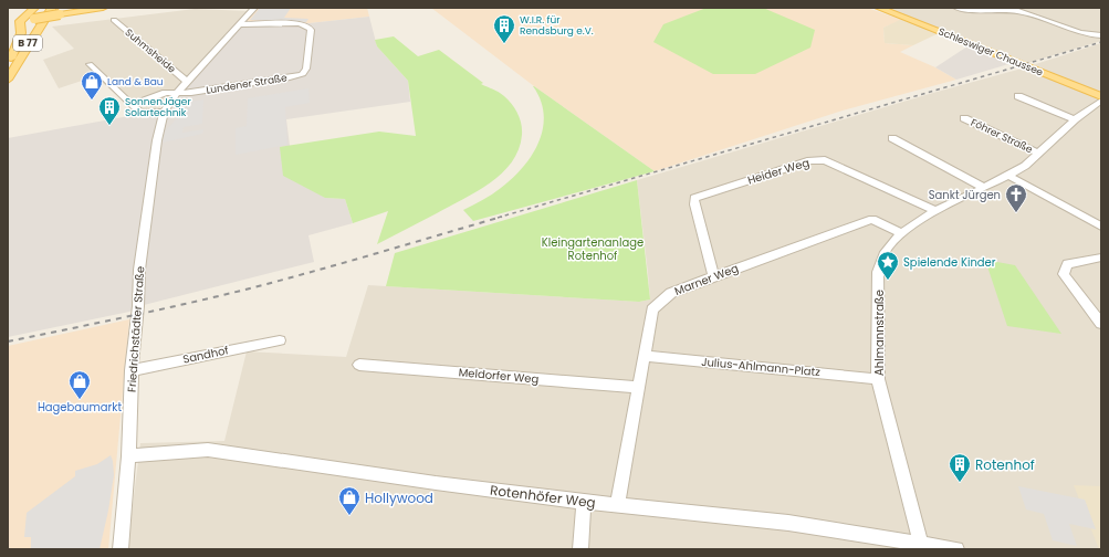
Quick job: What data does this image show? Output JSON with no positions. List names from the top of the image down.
{
  "streets": {
    "main road": ["B 77", "Schleswiger Chaussee"],
    "street": [
      "Suhmsheide",
      "Lundener Straße",
      "Föhrer Straße",
      "Heider Weg",
      "Marner Weg",
      "Friedrichstädter Straße",
      "Ahlmannstraße",
      "Sandhof",
      "Julius-Ahlmann-Platz",
      "Meldorfer Weg",
      "Rotenhöfer Weg"
    ]
  },
  "crossings": [
    ["Suhmsheide", "Friedrichstädter Straße"],
    ["Lundener Straße", "Friedrichstädter Straße"],
    ["Föhrer Straße", "Ahlmannstraße"],
    ["Heider Weg", "Marner Weg"],
    ["Heider Weg", "Ahlmannstraße"],
    ["Marner Weg", "Ahlmannstraße"],
    ["Marner Weg", "Julius-Ahlmann-Platz"],
    ["Marner Weg", "Meldorfer Weg"],
    ["Marner Weg", "Rotenhöfer Weg"],
    ["Friedrichstädter Straße", "Sandhof"],
    ["Friedrichstädter Straße", "Rotenhöfer Weg"],
    ["Ahlmannstraße", "Julius-Ahlmann-Platz"],
    ["Ahlmannstraße", "Rotenhöfer Weg"]
  ],
  "parks": ["Kleingartenanlage Rotenhof"],
  "places": {
    "building": ["W.I.R. für Rendsburg e.V.", "SonnenJäger Solartechnik", "Rotenhof"],
    "shop": ["Land & Bau", "Hagebaumarkt", "Hollywood"],
    "church": ["Sankt Jürgen"],
    "place": ["Spielende Kinder"]
  }
}
